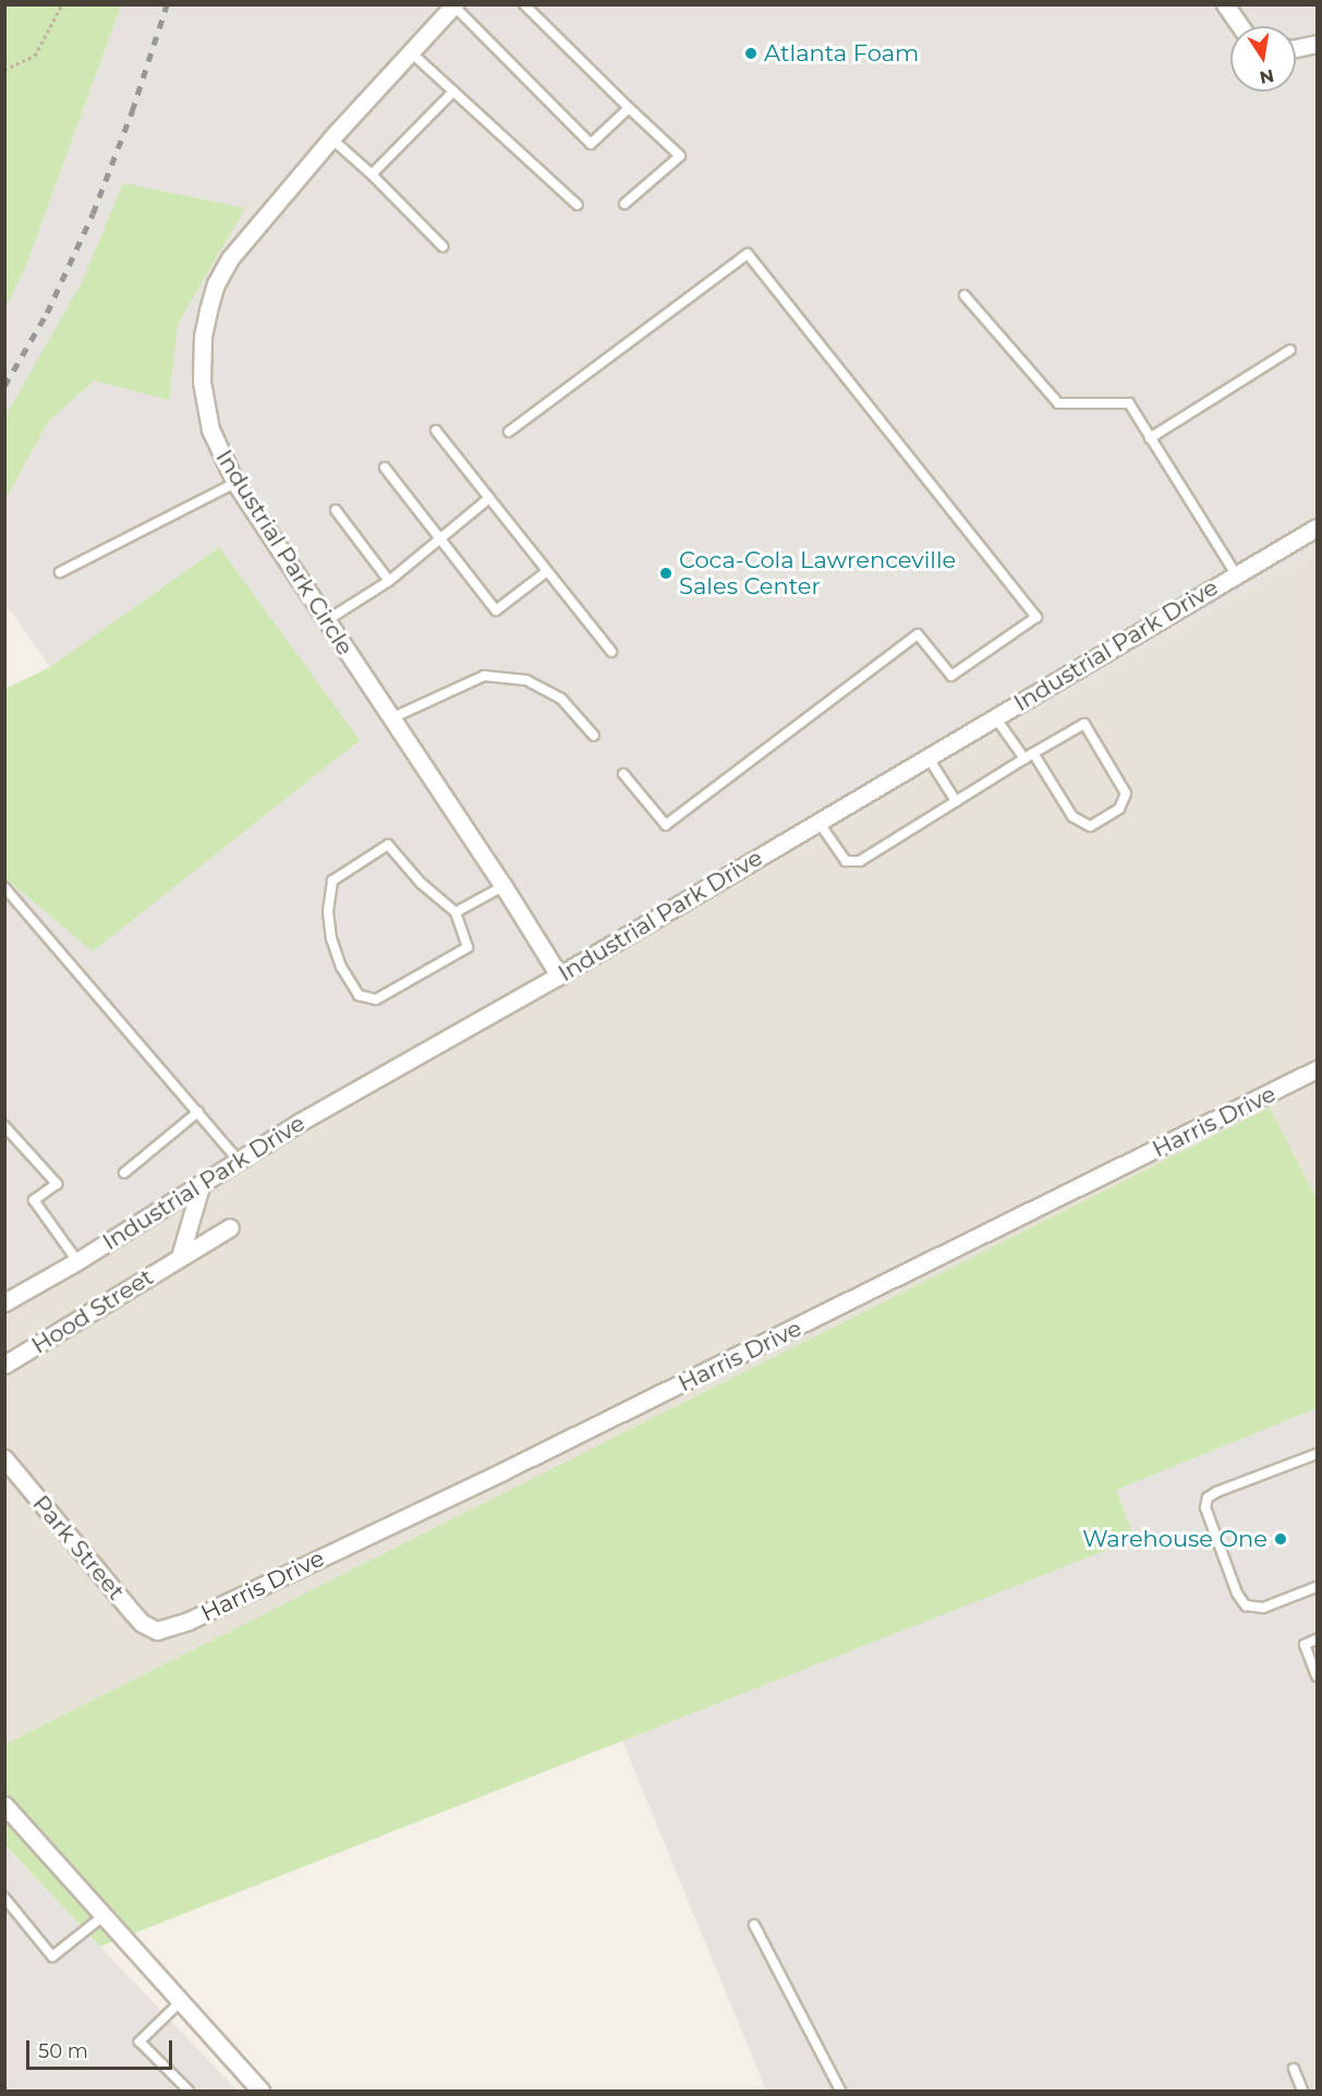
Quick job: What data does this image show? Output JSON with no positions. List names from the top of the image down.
{
  "streets": {
    "street": [
      "Industrial Park Circle",
      "Industrial Park Drive",
      "Harris Drive",
      "Hood Street",
      "Park Street"
    ]
  },
  "crossings": [
    ["Industrial Park Circle", "Industrial Park Drive"],
    ["Industrial Park Drive", "Hood Street"],
    ["Harris Drive", "Park Street"]
  ],
  "places": ["Atlanta Foam", "Coca-Cola Lawrenceville Sales Center", "Warehouse One"],
  "scale_bar": "50 m",
  "north": "bottom"
}
